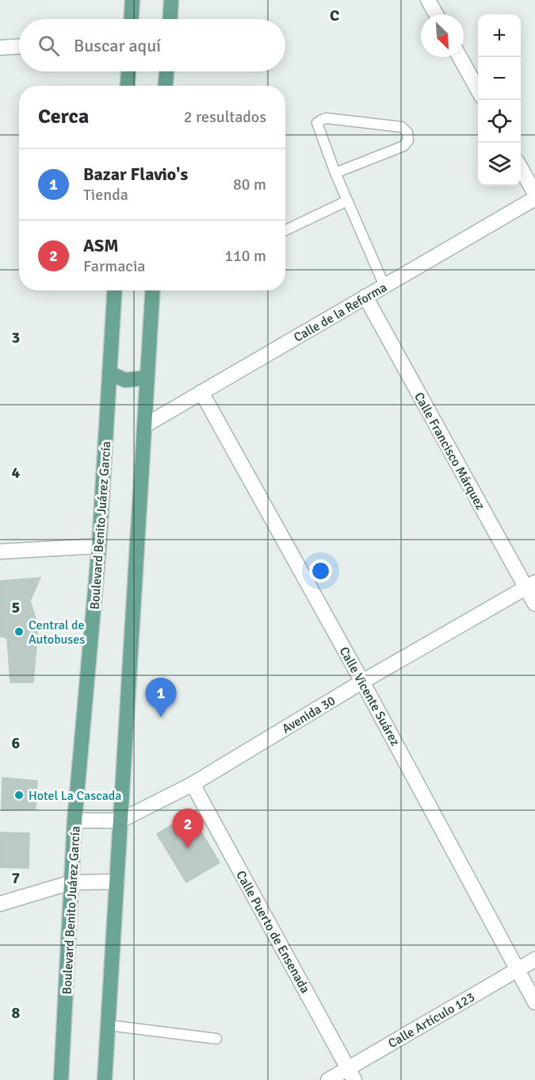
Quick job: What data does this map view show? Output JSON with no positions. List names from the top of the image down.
{
  "streets": {
    "main road": ["Boulevard Benito Juárez García"],
    "street": [
      "Calle de la Reforma",
      "Calle Francisco Márquez",
      "Calle Vicente Suárez",
      "Avenida 30",
      "Calle Puerto de Ensenada",
      "Calle Artículo 123"
    ]
  },
  "crossings": [
    ["Calle de la Reforma", "Calle Francisco Márquez"],
    ["Calle de la Reforma", "Calle Vicente Suárez"],
    ["Calle Francisco Márquez", "Avenida 30"],
    ["Boulevard Benito Juárez García", "Avenida 30"],
    ["Calle Vicente Suárez", "Avenida 30"],
    ["Calle Vicente Suárez", "Calle Artículo 123"],
    ["Avenida 30", "Calle Puerto de Ensenada"],
    ["Calle Puerto de Ensenada", "Calle Artículo 123"]
  ],
  "places": ["Central de Autobuses", "Hotel La Cascada"],
  "north": "bottom right",
  "page": {
    "map_buttons": ["+", "−"],
    "search": "Buscar aquí",
    "heading": ["Cerca", "2 resultados"],
    "list": [
      {
        "mark": "1",
        "name": "Bazar Flavio's",
        "note": "Tienda",
        "value": "80 m"
      },
      {
        "mark": "2",
        "name": "ASM",
        "note": "Farmacia",
        "value": "110 m"
      }
    ],
    "pins": ["1", "2"]
  },
  "grid": {
    "columns": ["C"],
    "rows": [
      "3",
      "4",
      "5",
      "6",
      "7",
      "8"
    ]
  }
}
